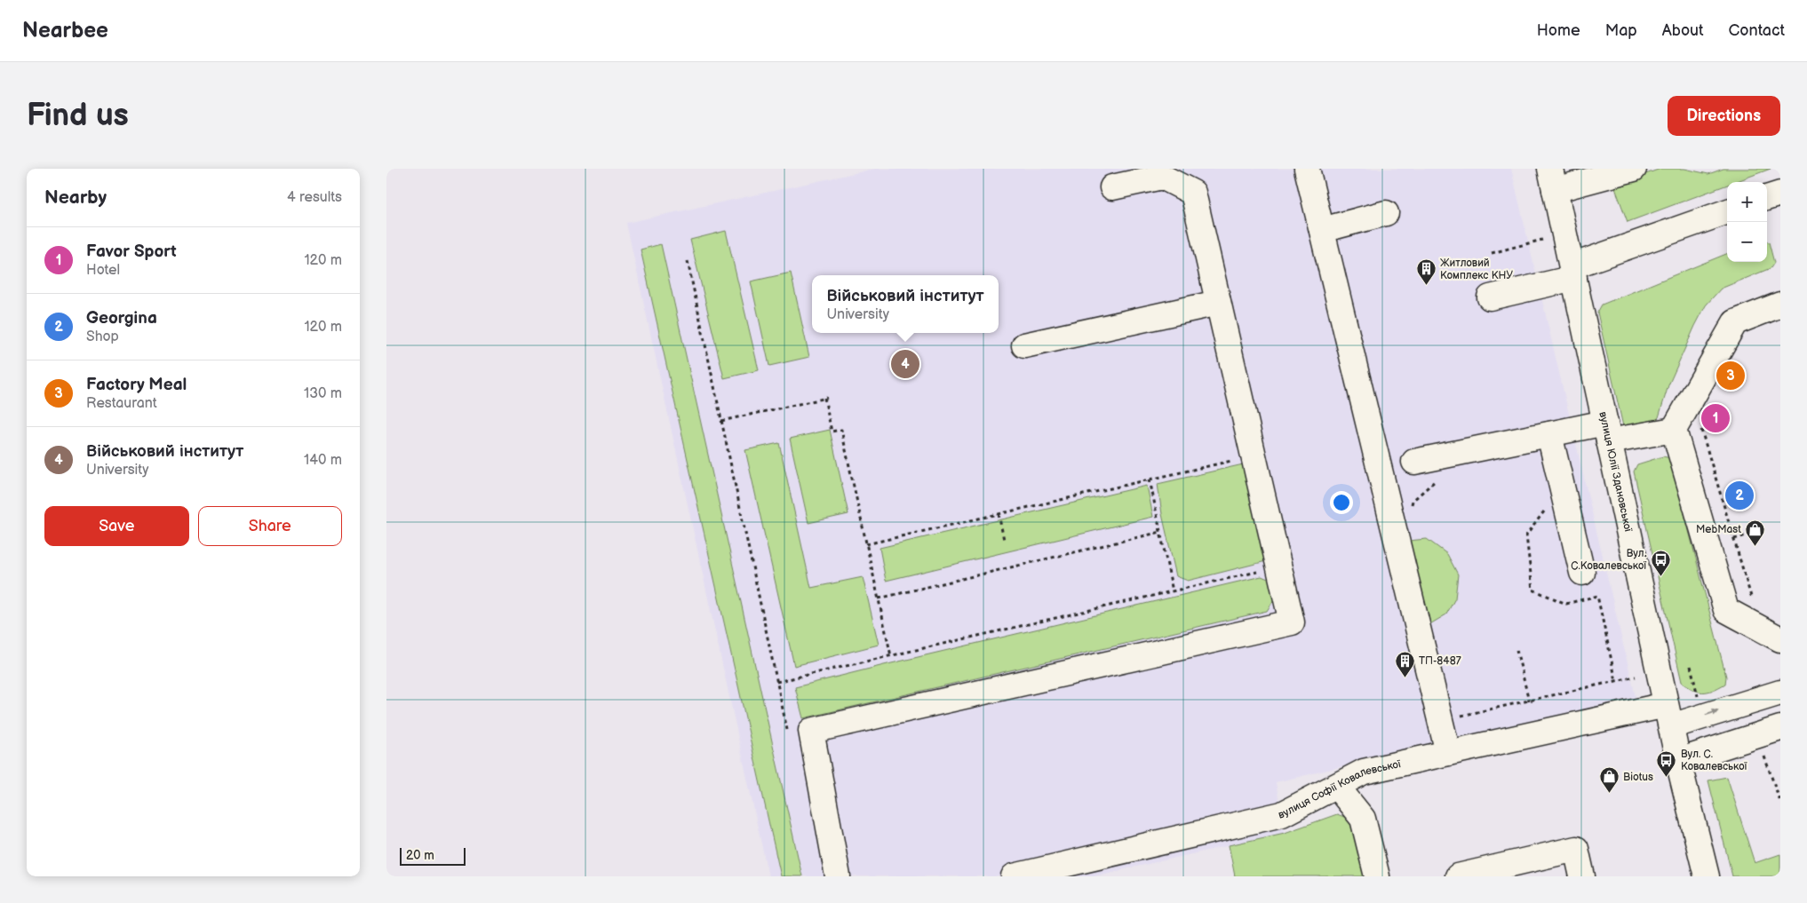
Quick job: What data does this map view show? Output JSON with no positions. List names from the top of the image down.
{
  "streets": {
    "street": ["вулиця Юлії Здановської", "вулиця Софії Ковалевської"]
  },
  "crossings": [
    ["вулиця Юлії Здановської", "вулиця Софії Ковалевської"]
  ],
  "places": {
    "building": ["Житловий Комплекс КНУ", "ТП-8487"],
    "shop": ["MebMast", "Biotus"],
    "bus stop": ["Вул. С.Ковалевської", "Вул. С. Ковалевської"]
  },
  "scale_bar": "20 m",
  "page": {
    "header": "Nearbee",
    "nav": [
      "Home",
      "Map",
      "About",
      "Contact"
    ],
    "buttons": [
      "Directions",
      ["Save", "Share"]
    ],
    "title": "Find us",
    "heading": ["Nearby", "4 results"],
    "map_buttons": ["+", "−"],
    "list": [
      {
        "mark": "1",
        "name": "Favor Sport",
        "note": "Hotel",
        "value": "120 m"
      },
      {
        "mark": "2",
        "name": "Georgina",
        "note": "Shop",
        "value": "120 m"
      },
      {
        "mark": "3",
        "name": "Factory Meal",
        "note": "Restaurant",
        "value": "130 m"
      },
      {
        "mark": "4",
        "name": "Військовий інститут",
        "note": "University",
        "value": "140 m"
      }
    ],
    "popup": ["Військовий інститут", "University"],
    "pins": [
      "4",
      "3",
      "1",
      "2"
    ],
    "scale": "20 m"
  }
}
